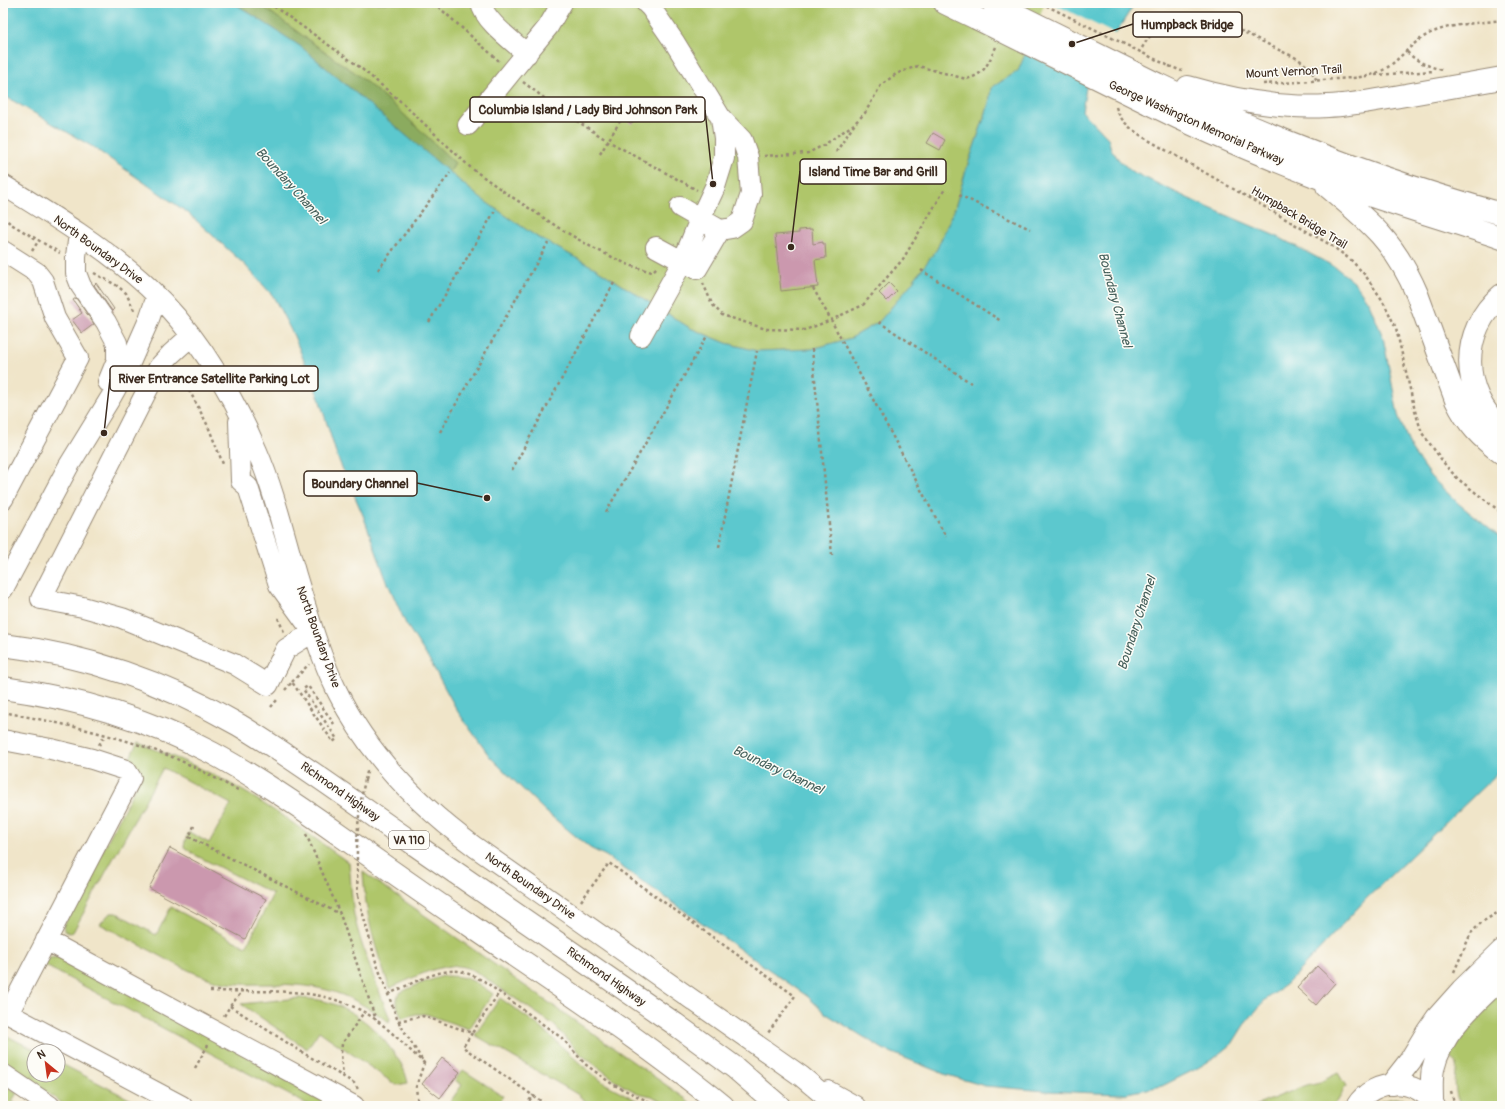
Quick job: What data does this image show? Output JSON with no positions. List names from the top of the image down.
{
  "streets": {
    "highway": ["George Washington Memorial Parkway", "Richmond Highway", "VA 110"],
    "street": ["North Boundary Drive"],
    "path": ["Mount Vernon Trail", "Humpback Bridge Trail"]
  },
  "water": ["Boundary Channel"],
  "places": [
    "Humpback Bridge",
    "Columbia Island / Lady Bird Johnson Park",
    "Island Time Bar and Grill",
    "River Entrance Satellite Parking Lot",
    "Boundary Channel"
  ],
  "north": "top left"
}
